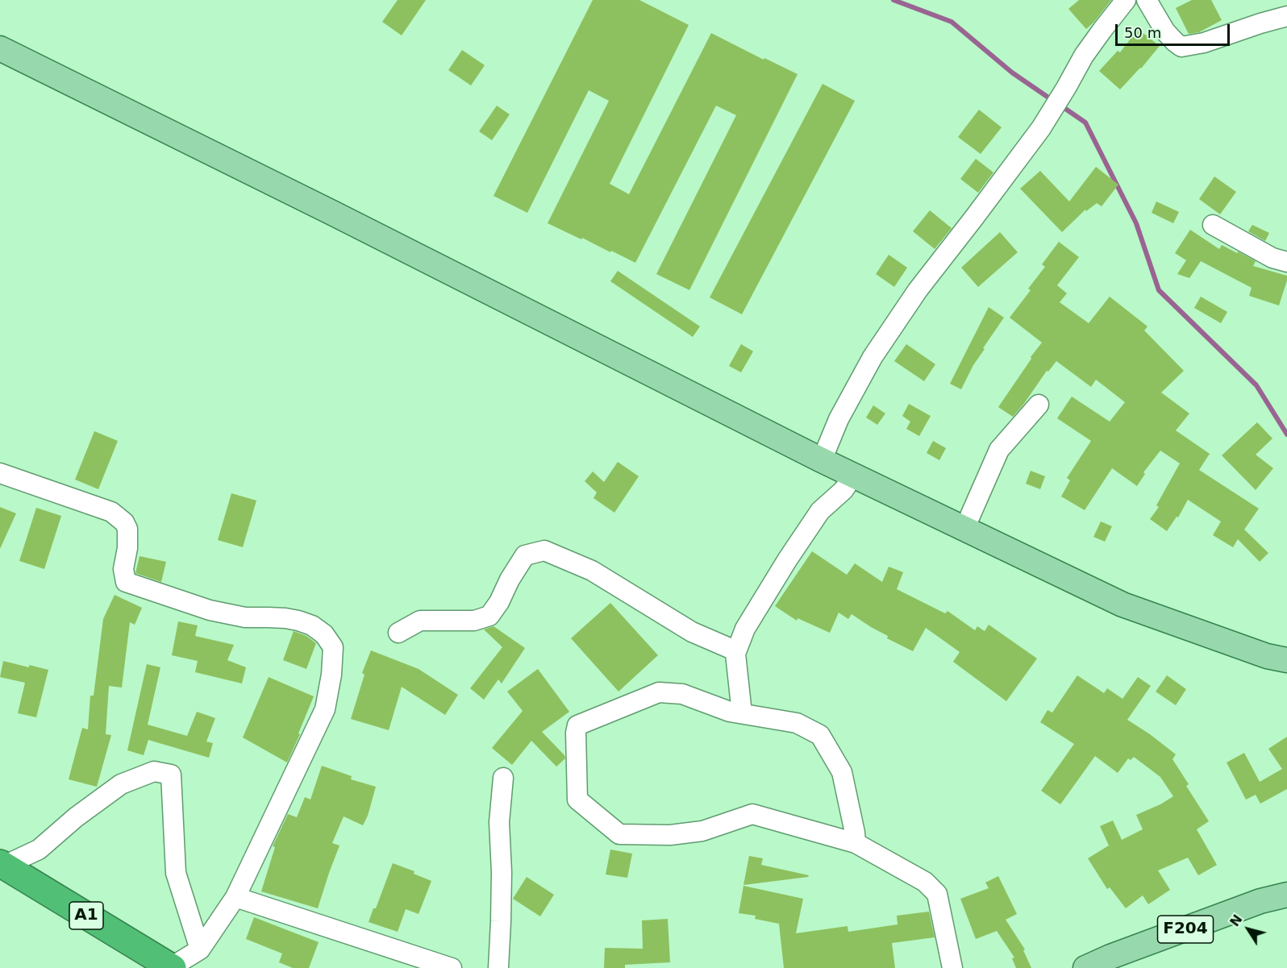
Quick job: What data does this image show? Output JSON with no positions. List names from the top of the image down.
{
  "streets": {
    "highway": ["A1"],
    "main road": ["F204"]
  },
  "scale_bar": "50 m",
  "north": "top left"
}
